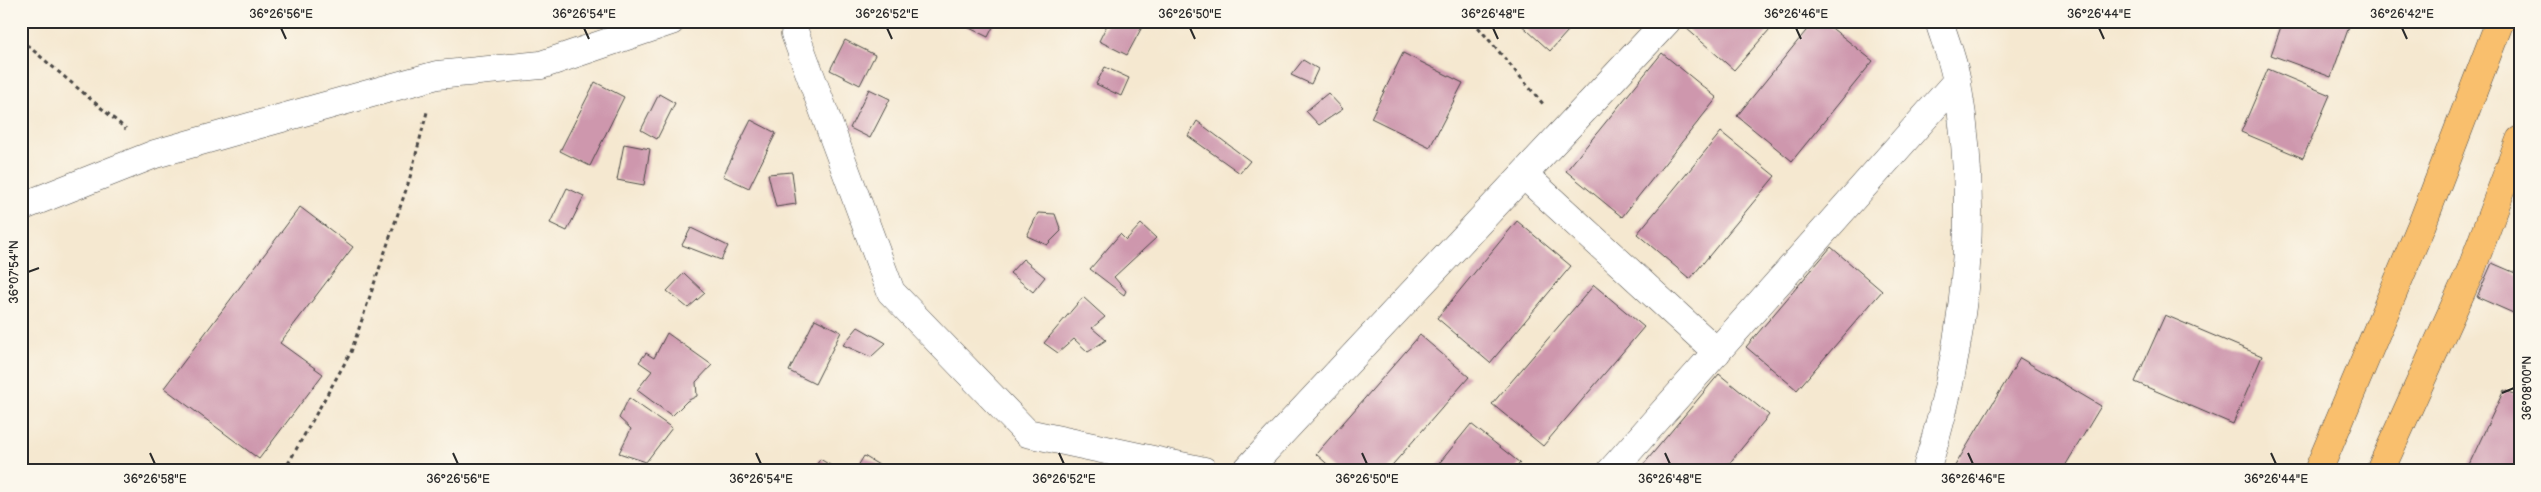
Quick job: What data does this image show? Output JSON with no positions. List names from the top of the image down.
{
  "coordinates": [
    "36°26'56\"E",
    "36°26'54\"E",
    "36°26'52\"E",
    "36°26'50\"E",
    "36°26'48\"E",
    "36°26'46\"E",
    "36°26'44\"E",
    "36°26'42\"E",
    "36°07'54\"N",
    "36°08'00\"N",
    "36°26'58\"E"
  ]
}
